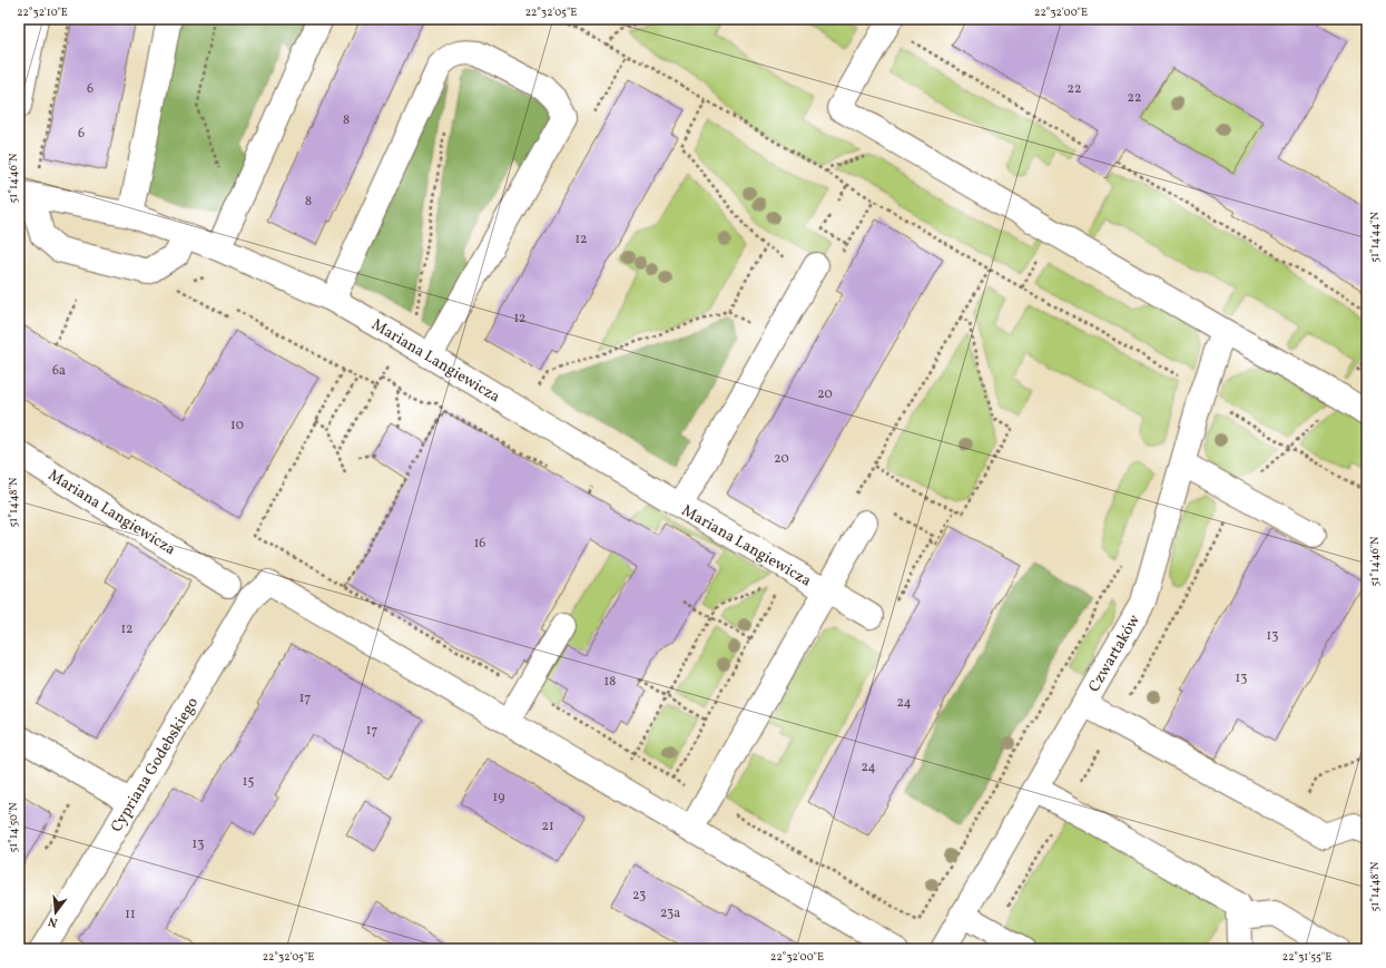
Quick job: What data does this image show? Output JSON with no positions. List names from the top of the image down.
{
  "streets": {
    "street": ["Mariana Langiewicza", "Czwartaków", "Cypriana Godebskiego"]
  },
  "house_numbers": [
    "6",
    "22",
    "22",
    "8",
    "6",
    "8",
    "12",
    "12",
    "6a",
    "20",
    "10",
    "20",
    "16",
    "12",
    "13",
    "13",
    "18",
    "17",
    "24",
    "17",
    "24",
    "15",
    "19",
    "21",
    "13",
    "23",
    "23a",
    "11"
  ],
  "north": "bottom",
  "coordinates": [
    "22°32'10\"E",
    "22°32'05\"E",
    "22°32'00\"E",
    "51°14'46\"N",
    "51°14'44\"N",
    "51°14'48\"N",
    "51°14'50\"N",
    "22°31'55\"E"
  ]
}
